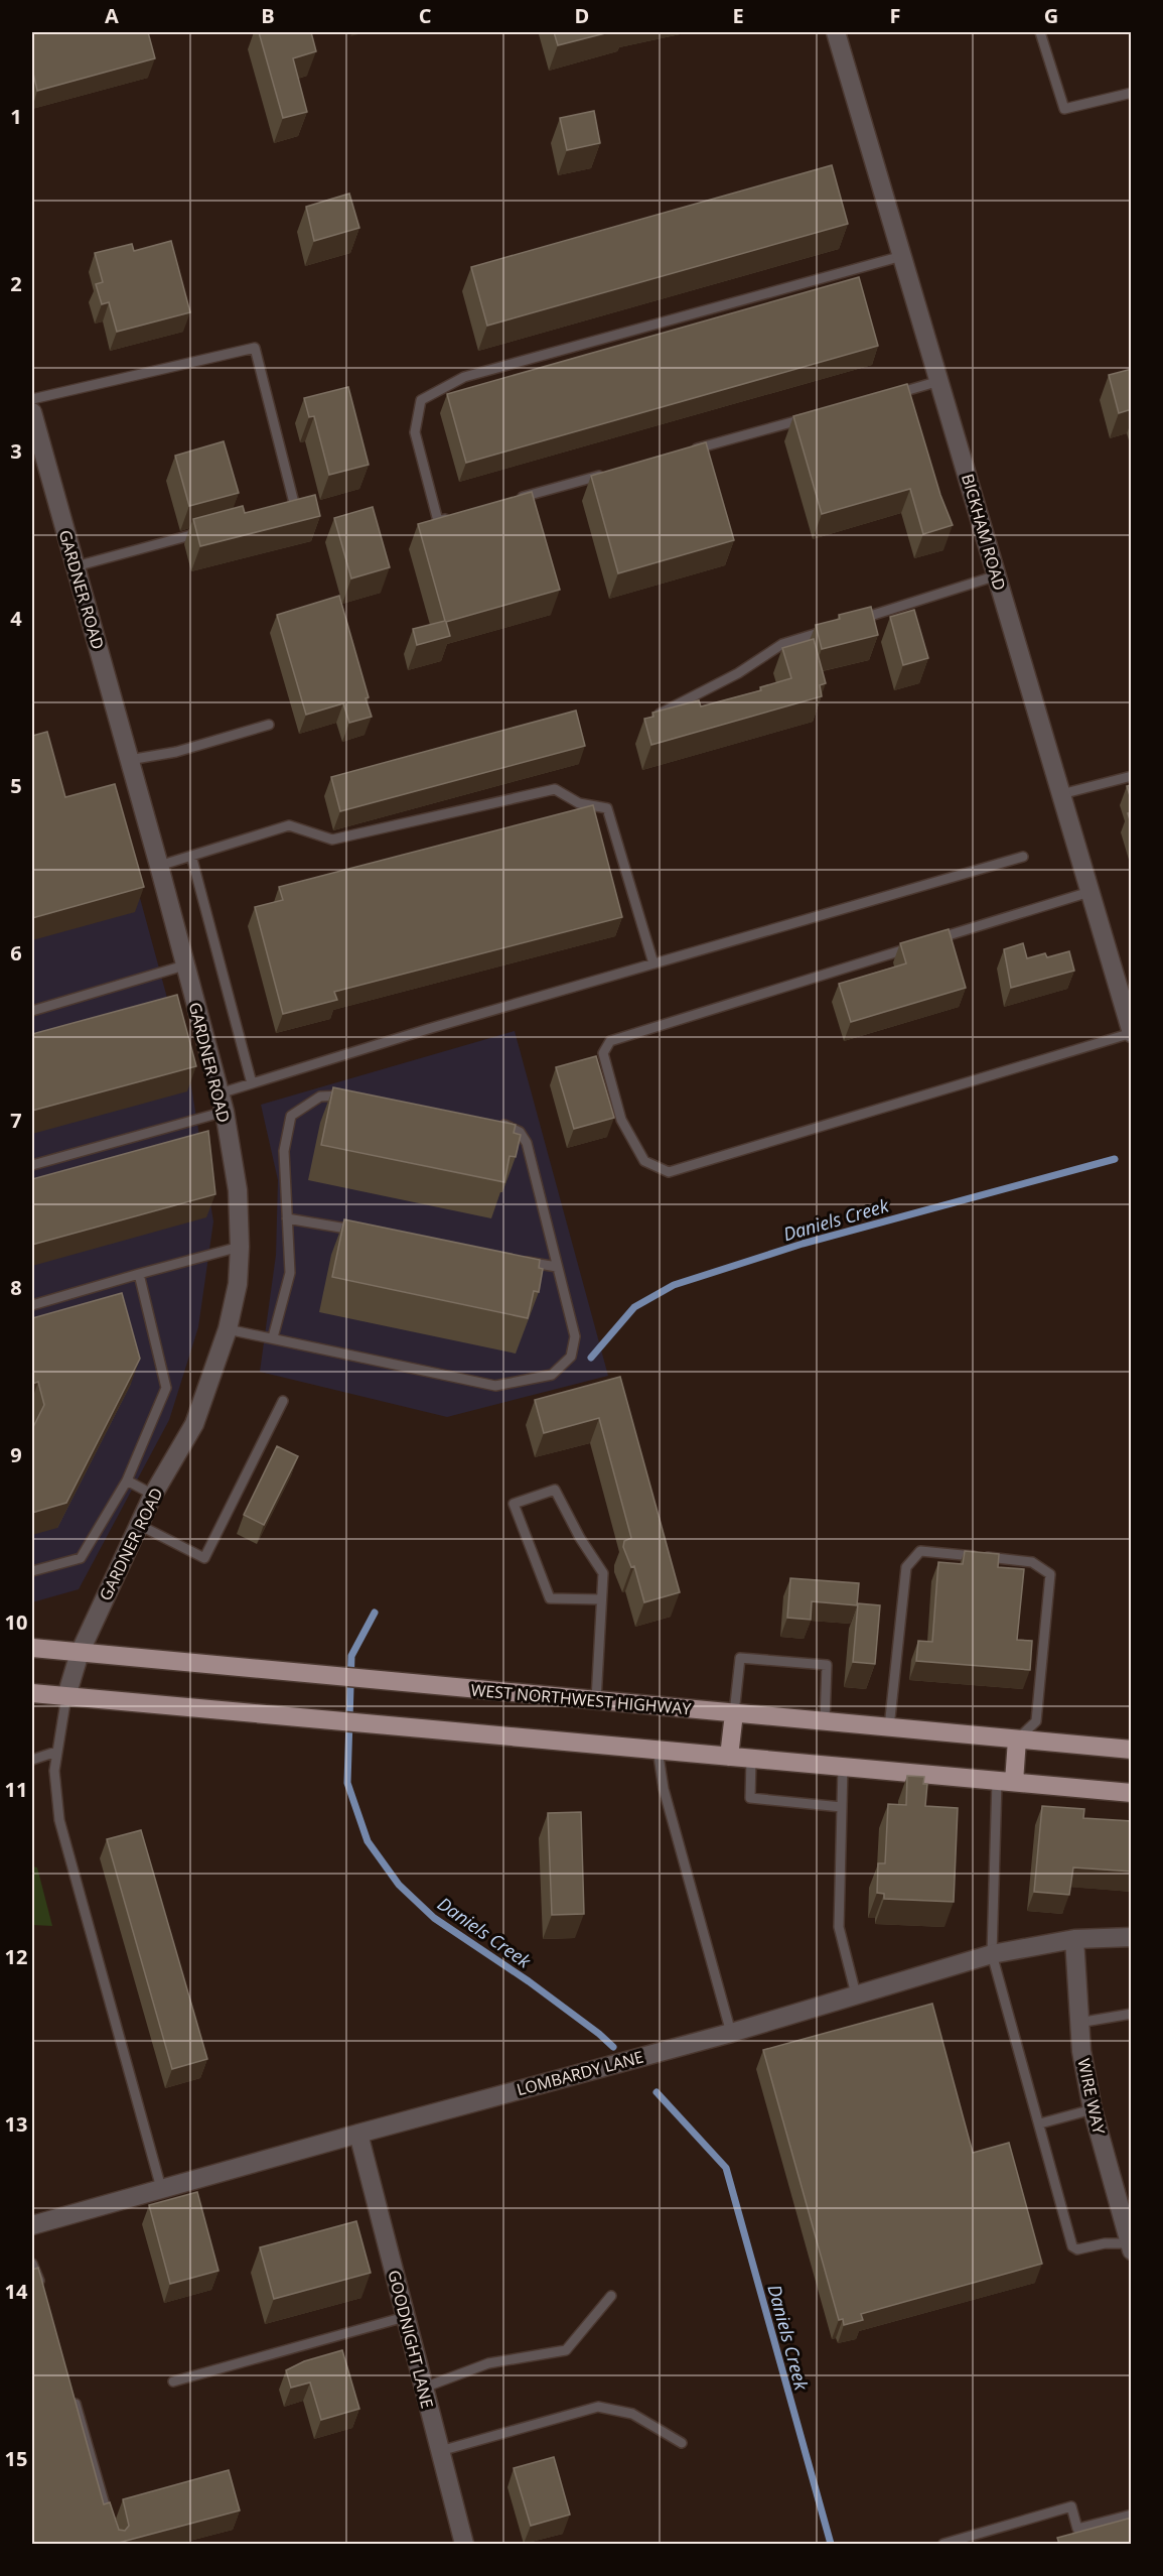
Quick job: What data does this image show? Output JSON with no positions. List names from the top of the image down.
{
  "streets": {
    "main road": ["WEST NORTHWEST HIGHWAY"],
    "street": [
      "BICKHAM ROAD",
      "GARDNER ROAD",
      "LOMBARDY LANE",
      "WIRE WAY",
      "GOODNIGHT LANE"
    ]
  },
  "crossings": [
    ["GARDNER ROAD", "WEST NORTHWEST HIGHWAY"],
    ["LOMBARDY LANE", "WIRE WAY"],
    ["LOMBARDY LANE", "GOODNIGHT LANE"]
  ],
  "water": ["Daniels Creek"],
  "grid": {
    "columns": [
      "A",
      "B",
      "C",
      "D",
      "E",
      "F",
      "G"
    ],
    "rows": [
      "1",
      "2",
      "3",
      "4",
      "5",
      "6",
      "7",
      "8",
      "9",
      "10",
      "11",
      "12",
      "13",
      "14",
      "15"
    ]
  }
}
